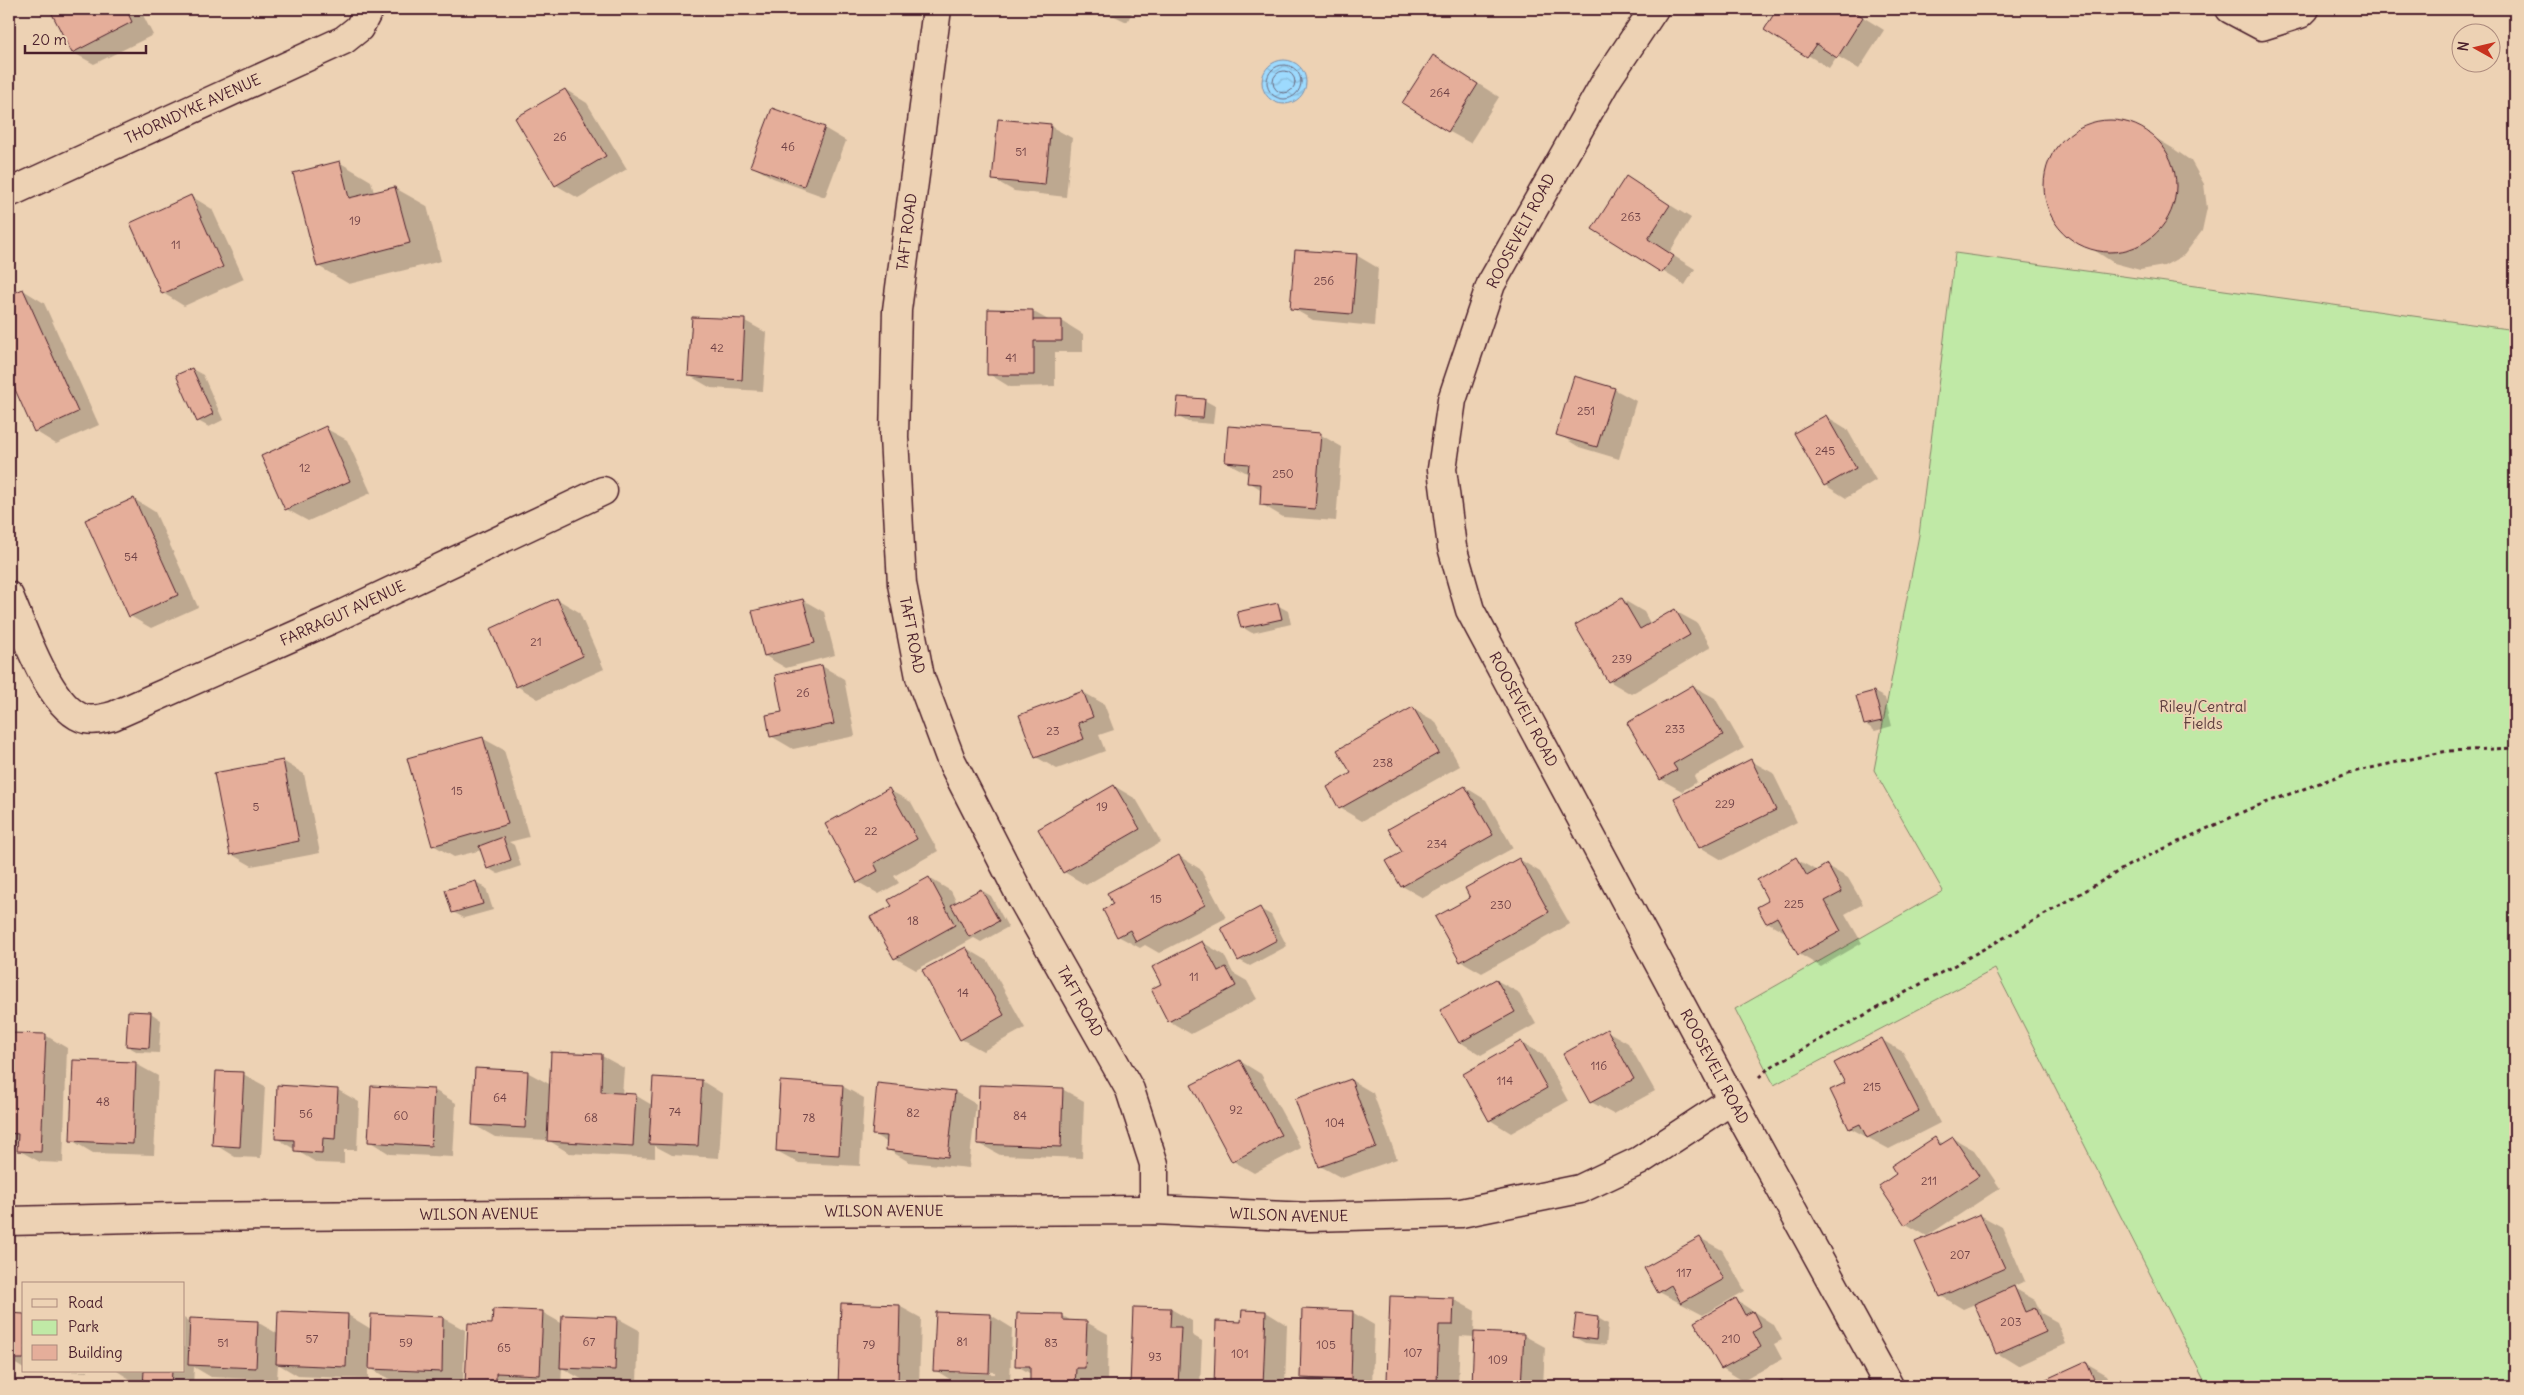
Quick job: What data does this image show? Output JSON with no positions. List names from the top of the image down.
{
  "streets": {
    "street": [
      "THORNDYKE AVENUE",
      "ROOSEVELT ROAD",
      "TAFT ROAD",
      "FARRAGUT AVENUE",
      "WILSON AVENUE"
    ]
  },
  "crossings": [
    ["ROOSEVELT ROAD", "WILSON AVENUE"],
    ["TAFT ROAD", "WILSON AVENUE"]
  ],
  "parks": ["Riley/Central Fields"],
  "house_numbers": [
    "264",
    "26",
    "46",
    "51",
    "263",
    "19",
    "11",
    "256",
    "42",
    "41",
    "251",
    "245",
    "12",
    "250",
    "54",
    "21",
    "239",
    "26",
    "233",
    "23",
    "238",
    "15",
    "229",
    "5",
    "19",
    "22",
    "234",
    "15",
    "225",
    "230",
    "18",
    "11",
    "14",
    "116",
    "114",
    "215",
    "64",
    "48",
    "92",
    "74",
    "82",
    "56",
    "60",
    "84",
    "68",
    "78",
    "104",
    "211",
    "207",
    "117",
    "203",
    "57",
    "210",
    "67",
    "81",
    "51",
    "59",
    "83",
    "79",
    "105",
    "65",
    "107",
    "101",
    "93",
    "109"
  ],
  "legend": ["Road", "Park", "Building"],
  "scale_bar": "20 m",
  "north": "left"
}
